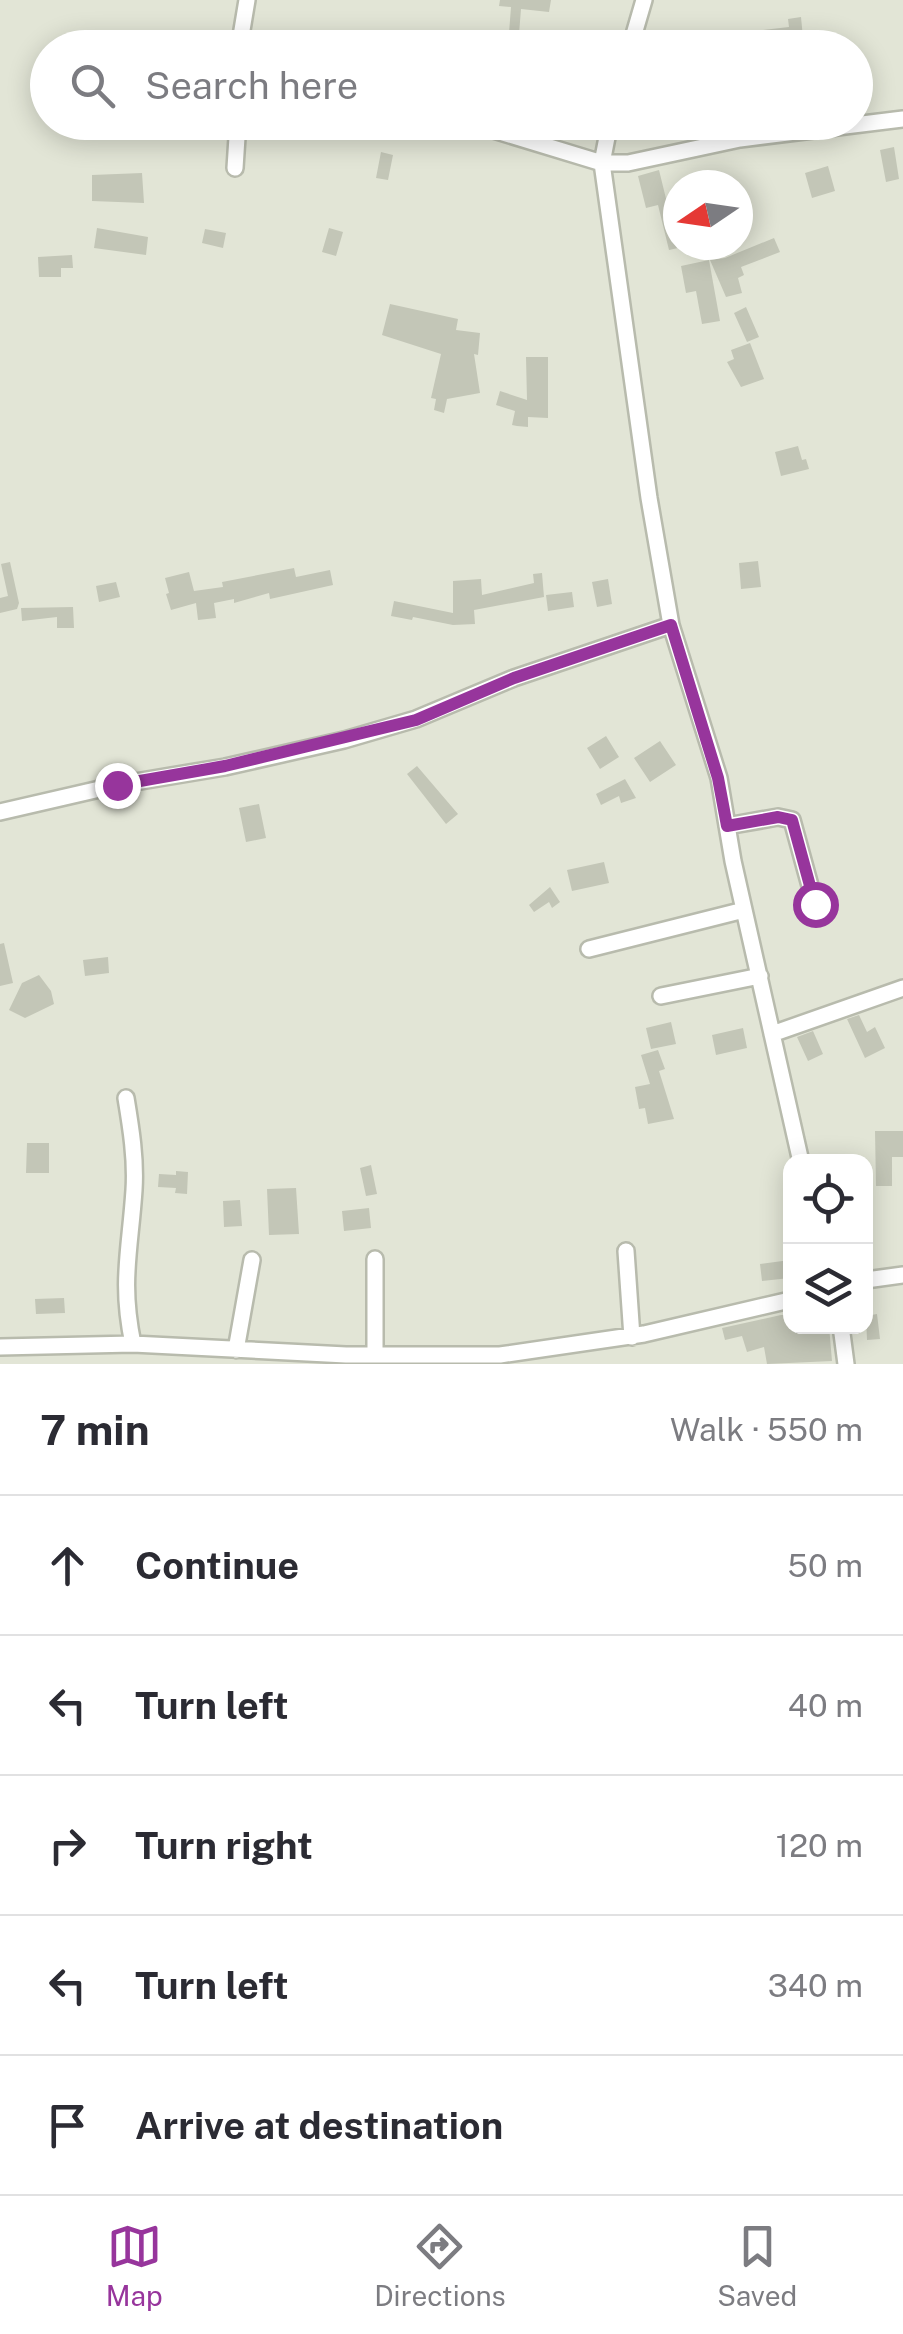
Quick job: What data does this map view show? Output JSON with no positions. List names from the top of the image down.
{
  "north": "left",
  "page": {
    "search": "Search here",
    "heading": ["7 min", "Walk · 550 m"],
    "list": [
      ["Continue", "50 m"],
      ["Turn left", "40 m"],
      ["Turn right", "120 m"],
      ["Turn left", "340 m"],
      "Arrive at destination"
    ],
    "nav": ["Map", "Directions", "Saved"]
  }
}
